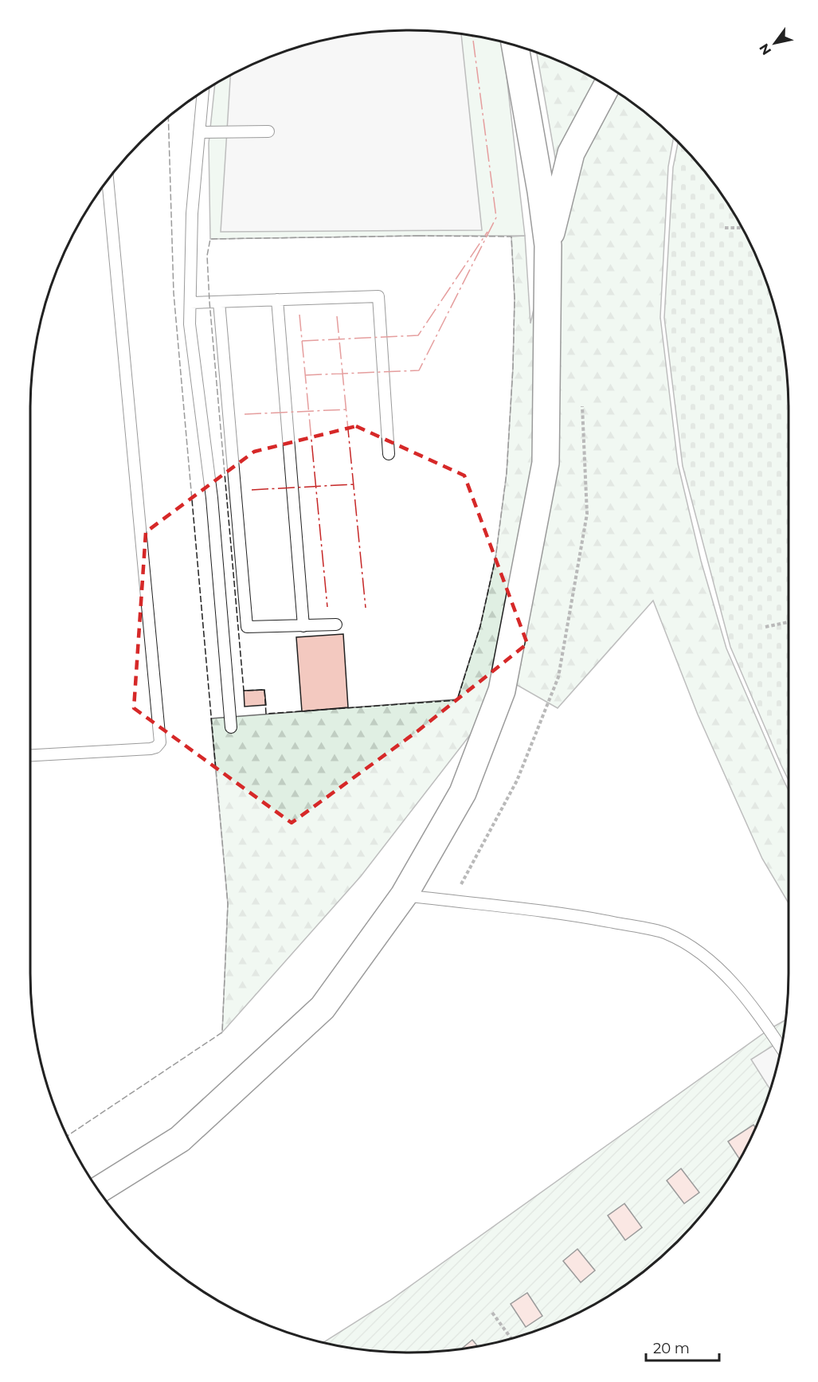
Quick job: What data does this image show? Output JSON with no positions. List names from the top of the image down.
{
  "scale_bar": "20 m",
  "north": "bottom left"
}
